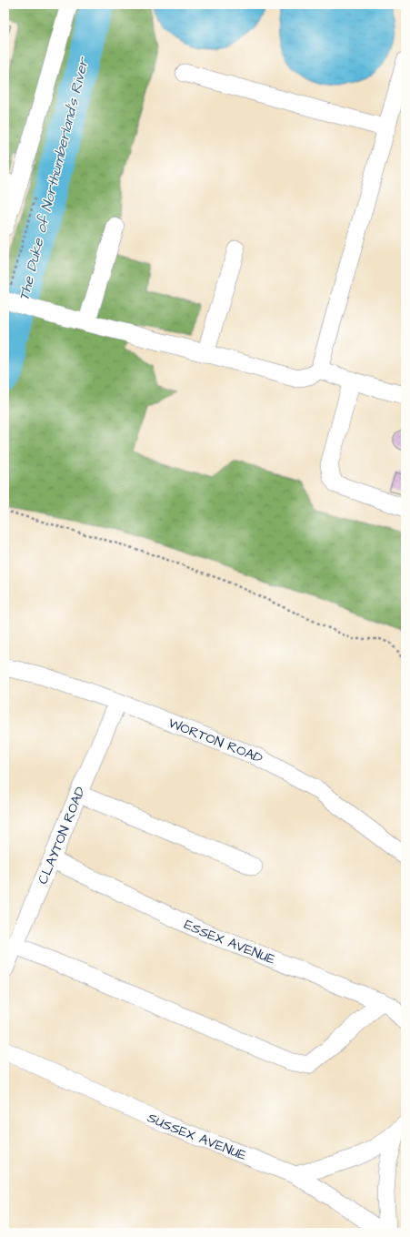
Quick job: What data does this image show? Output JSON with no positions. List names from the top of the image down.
{
  "streets": {
    "street": [
      "WORTON ROAD",
      "CLAYTON ROAD",
      "ESSEX AVENUE",
      "SUSSEX AVENUE"
    ]
  },
  "crossings": [
    ["WORTON ROAD", "CLAYTON ROAD"],
    ["CLAYTON ROAD", "ESSEX AVENUE"]
  ],
  "water": ["The Duke of Northumberland's River"]
}
